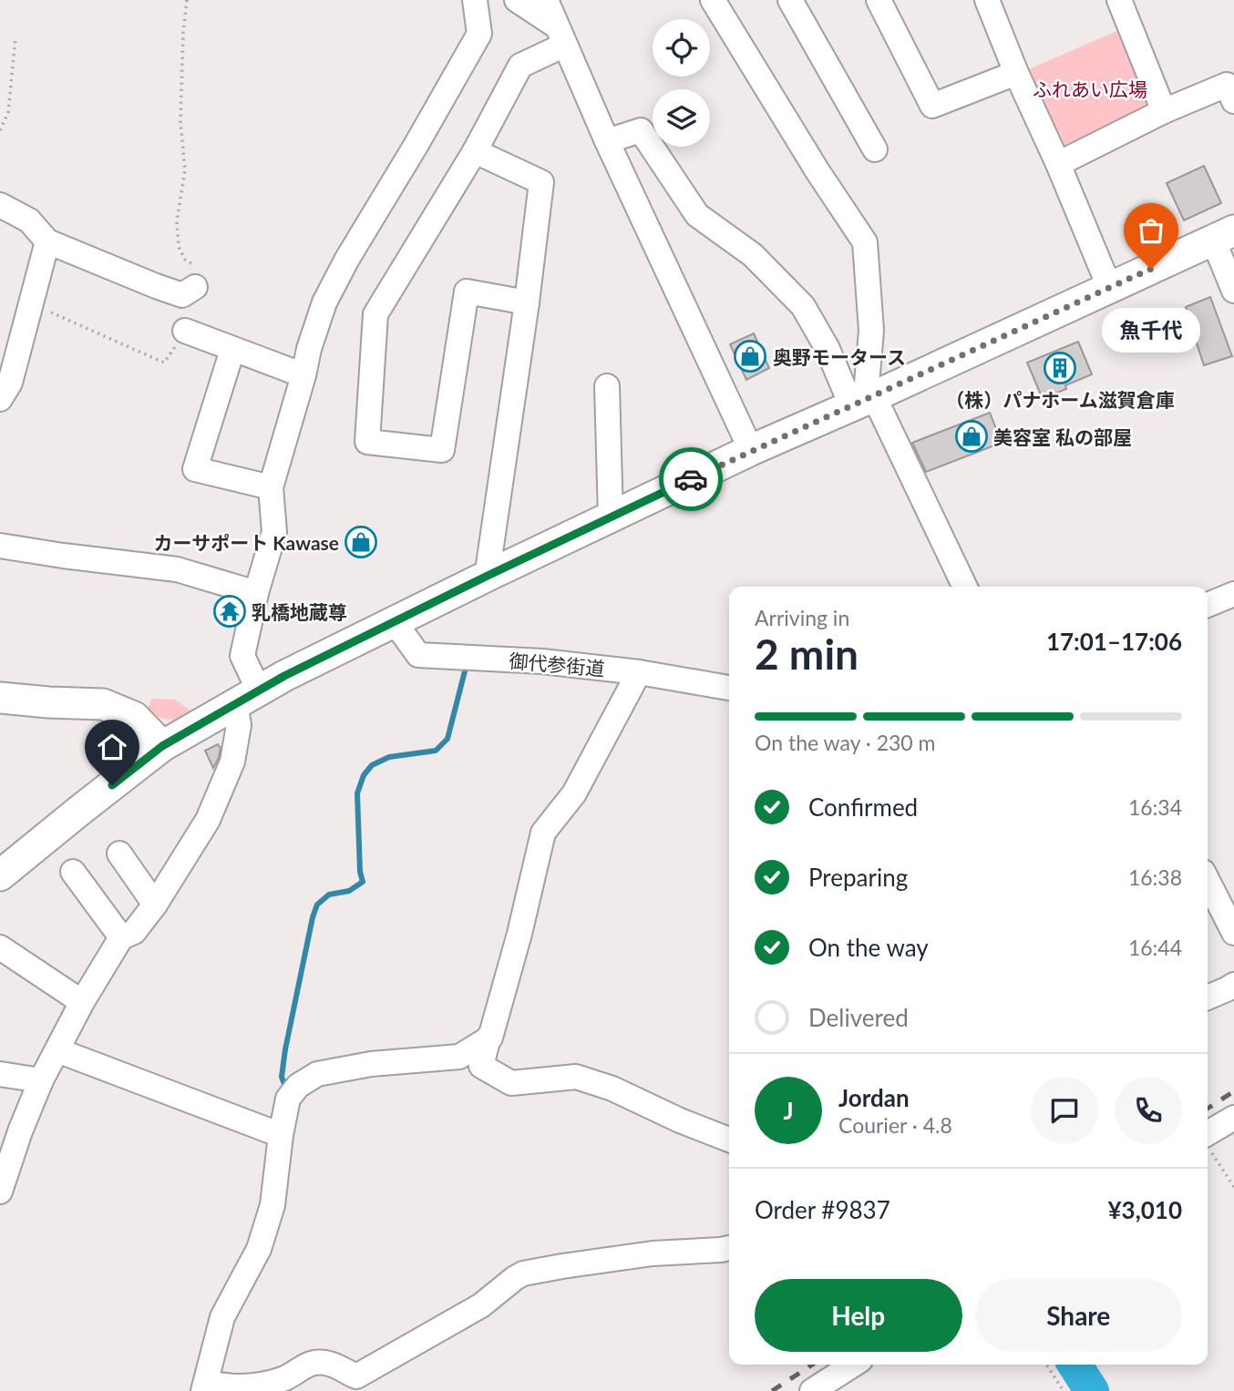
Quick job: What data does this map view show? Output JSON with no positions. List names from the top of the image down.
{
  "streets": {
    "street": ["御代参街道"]
  },
  "parks": ["ふれあい広場"],
  "places": {
    "other": ["魚千代"],
    "shop": ["奥野モータース", "美容室 私の部屋", "カーサポート Kawase"],
    "building": ["（株）パナホーム滋賀倉庫"],
    "temple": ["乳橋地蔵尊"]
  },
  "page": {
    "bubble": "魚千代",
    "heading": ["2 min", "Arriving in", "17:01–17:06"],
    "panel": [
      "Jordan",
      "Courier · 4.8",
      "Order #9837",
      "¥3,010"
    ],
    "bar": "On the way · 230 m",
    "list": [
      ["Confirmed", "16:34"],
      ["Preparing", "16:38"],
      ["On the way", "16:44"],
      "Delivered"
    ],
    "round": "J",
    "buttons": ["Help", "Share"]
  }
}
